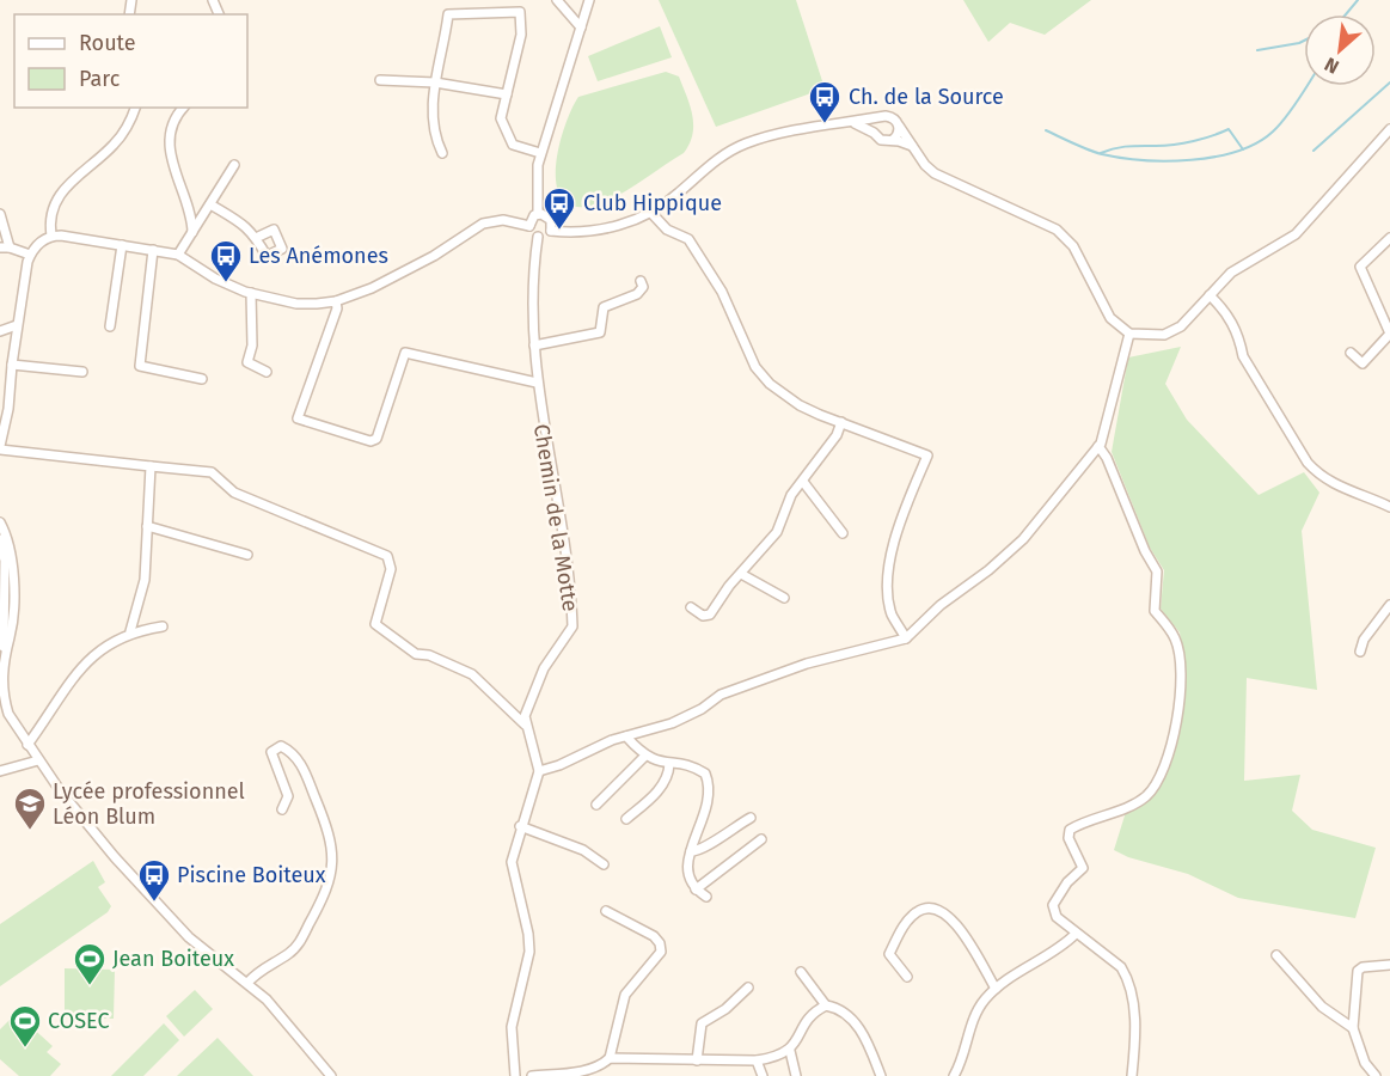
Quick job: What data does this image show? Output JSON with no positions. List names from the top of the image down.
{
  "streets": {
    "street": ["Chemin de la Motte"]
  },
  "places": {
    "bus stop": [
      "Ch. de la Source",
      "Club Hippique",
      "Les Anémones",
      "Piscine Boiteux"
    ],
    "school or university": ["Lycée professionnel Léon Blum"],
    "sports": ["Jean Boiteux", "COSEC"]
  },
  "legend": ["Route", "Parc"],
  "north": "bottom left"
}
